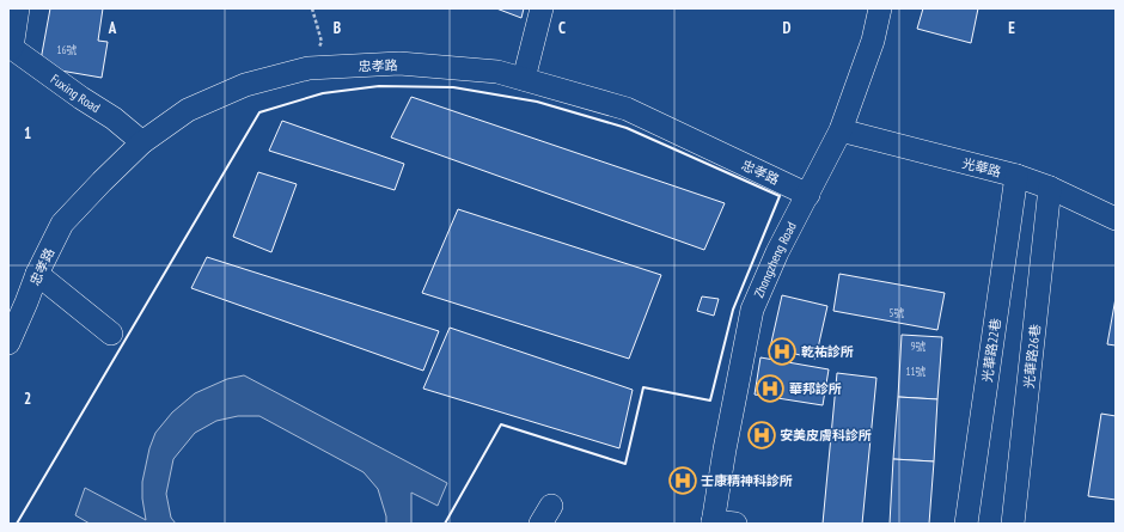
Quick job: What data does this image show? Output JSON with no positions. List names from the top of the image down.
{
  "streets": {
    "street": [
      "忠孝路",
      "Fuxing Road",
      "光華路",
      "Zhongzheng Road",
      "光華路22巷",
      "光華路26巷"
    ]
  },
  "crossings": [
    ["忠孝路", "Fuxing Road"],
    ["忠孝路", "Zhongzheng Road"],
    ["光華路", "Zhongzheng Road"],
    ["光華路", "光華路22巷"],
    ["光華路", "光華路26巷"]
  ],
  "places": {
    "hospital": [
      "乾祐診所",
      "華邦診所",
      "安美皮膚科診所",
      "壬康精神科診所"
    ]
  },
  "house_numbers": [
    "16號",
    "5號",
    "9號",
    "11號"
  ],
  "grid": {
    "columns": [
      "A",
      "B",
      "C",
      "D",
      "E"
    ],
    "rows": ["1", "2"]
  }
}
